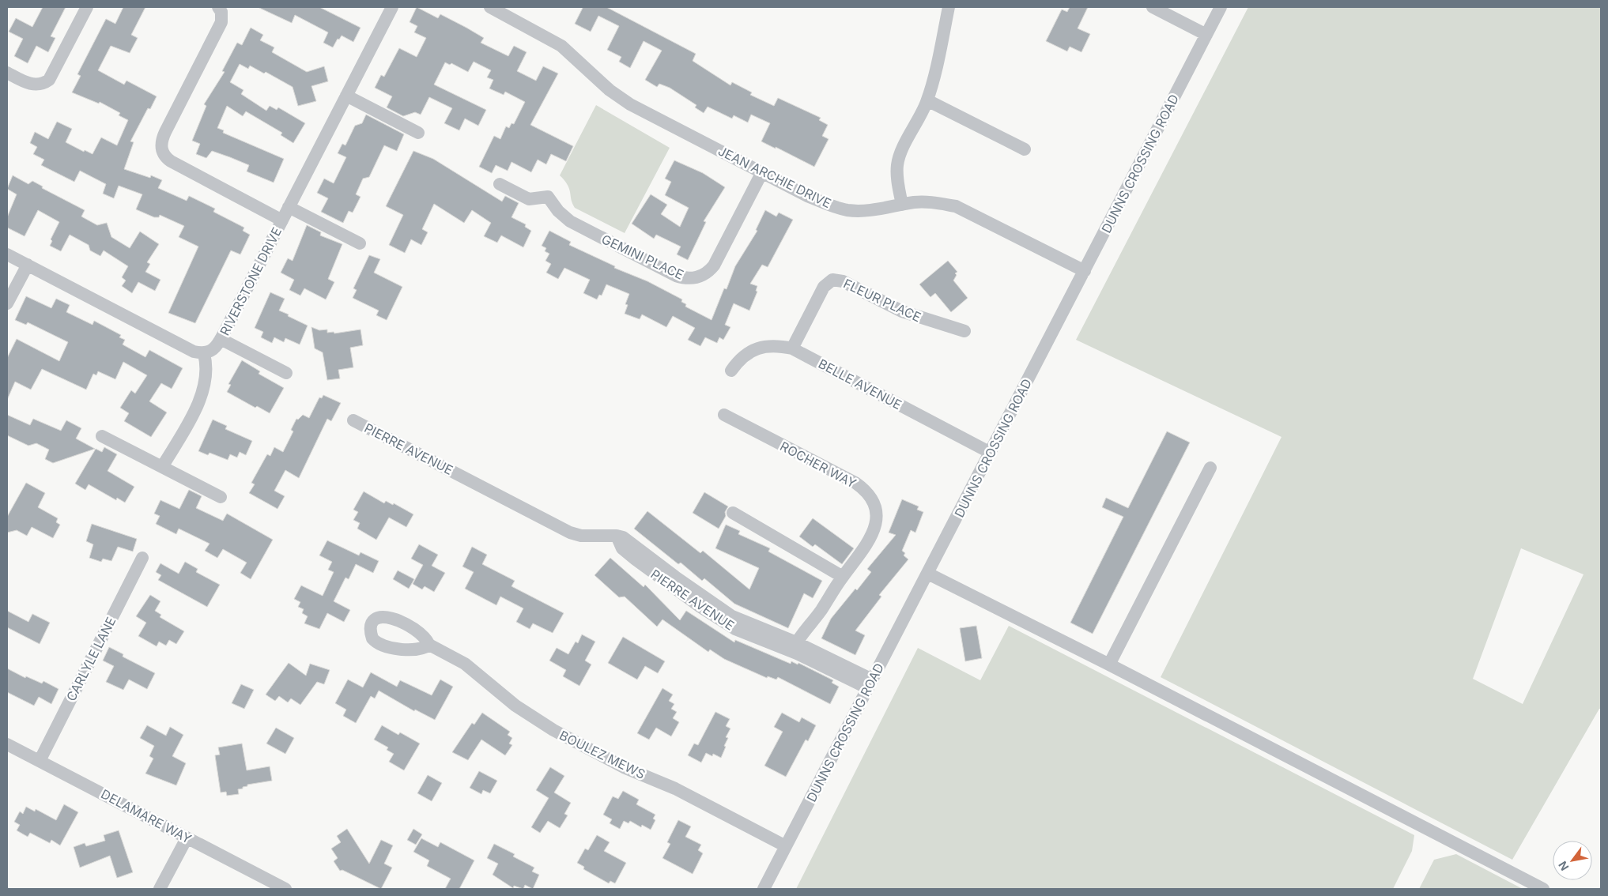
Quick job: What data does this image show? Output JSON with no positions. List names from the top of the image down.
{
  "streets": {
    "street": [
      "DUNNS CROSSING ROAD",
      "JEAN ARCHIE DRIVE",
      "GEMINI PLACE",
      "RIVERSTONE DRIVE",
      "FLEUR PLACE",
      "BELLE AVENUE",
      "PIERRE AVENUE",
      "ROCHER WAY",
      "CARLYLE LANE",
      "BOULEZ MEWS",
      "DELAMARE WAY"
    ]
  },
  "crossings": [
    ["DUNNS CROSSING ROAD", "JEAN ARCHIE DRIVE"],
    ["DUNNS CROSSING ROAD", "BELLE AVENUE"],
    ["DUNNS CROSSING ROAD", "PIERRE AVENUE"],
    ["DUNNS CROSSING ROAD", "BOULEZ MEWS"],
    ["JEAN ARCHIE DRIVE", "GEMINI PLACE"],
    ["FLEUR PLACE", "BELLE AVENUE"],
    ["PIERRE AVENUE", "ROCHER WAY"],
    ["CARLYLE LANE", "DELAMARE WAY"]
  ],
  "north": "bottom left"
}
